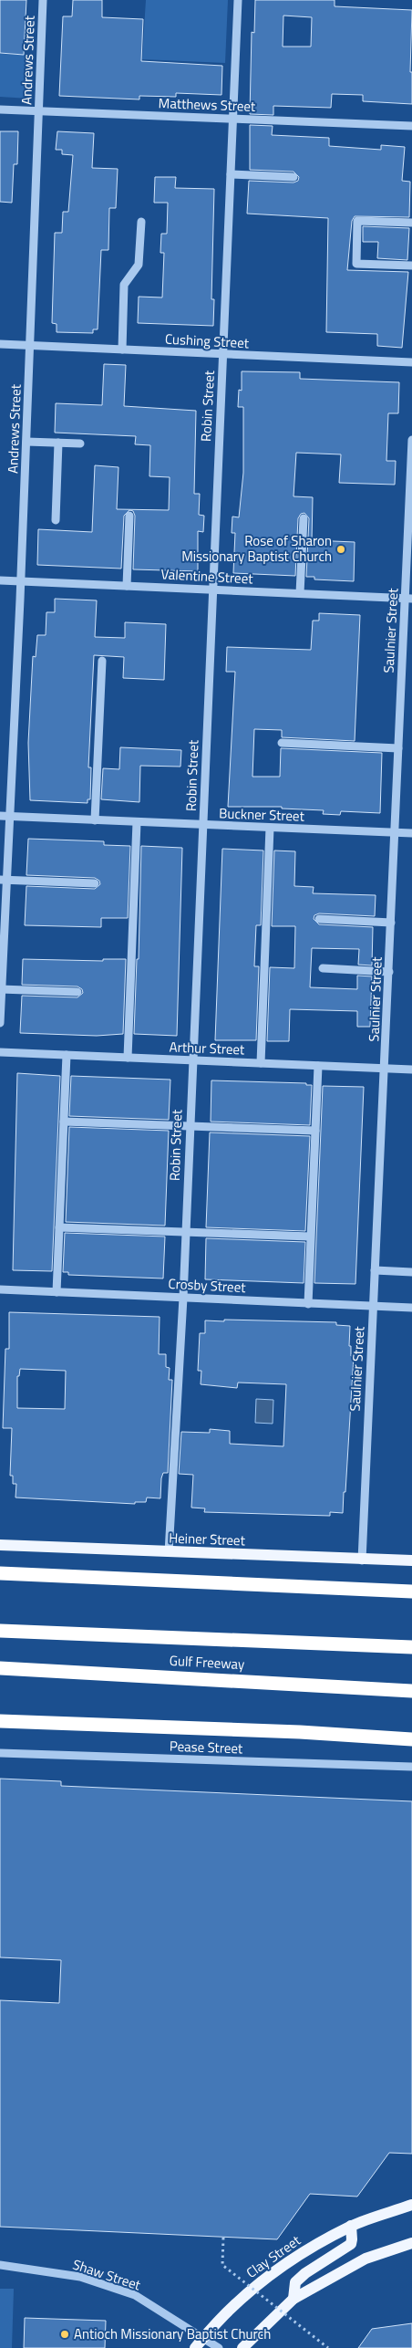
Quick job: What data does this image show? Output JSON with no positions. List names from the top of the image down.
{
  "streets": {
    "highway": ["Gulf Freeway"],
    "main road": ["Heiner Street", "Clay Street"],
    "street": [
      "Andrews Street",
      "Matthews Street",
      "Cushing Street",
      "Robin Street",
      "Valentine Street",
      "Saulnier Street",
      "Buckner Street",
      "Arthur Street",
      "Crosby Street",
      "Pease Street",
      "Shaw Street"
    ]
  },
  "crossings": [
    ["Andrews Street", "Matthews Street"],
    ["Andrews Street", "Cushing Street"],
    ["Andrews Street", "Valentine Street"],
    ["Andrews Street", "Buckner Street"],
    ["Matthews Street", "Robin Street"],
    ["Cushing Street", "Robin Street"],
    ["Robin Street", "Valentine Street"],
    ["Robin Street", "Buckner Street"],
    ["Robin Street", "Arthur Street"],
    ["Robin Street", "Crosby Street"],
    ["Robin Street", "Heiner Street"],
    ["Valentine Street", "Saulnier Street"],
    ["Saulnier Street", "Buckner Street"],
    ["Saulnier Street", "Arthur Street"],
    ["Saulnier Street", "Crosby Street"],
    ["Saulnier Street", "Heiner Street"],
    ["Clay Street", "Shaw Street"]
  ],
  "places": ["Rose of Sharon Missionary Baptist Church", "Antioch Missionary Baptist Church"]
}
